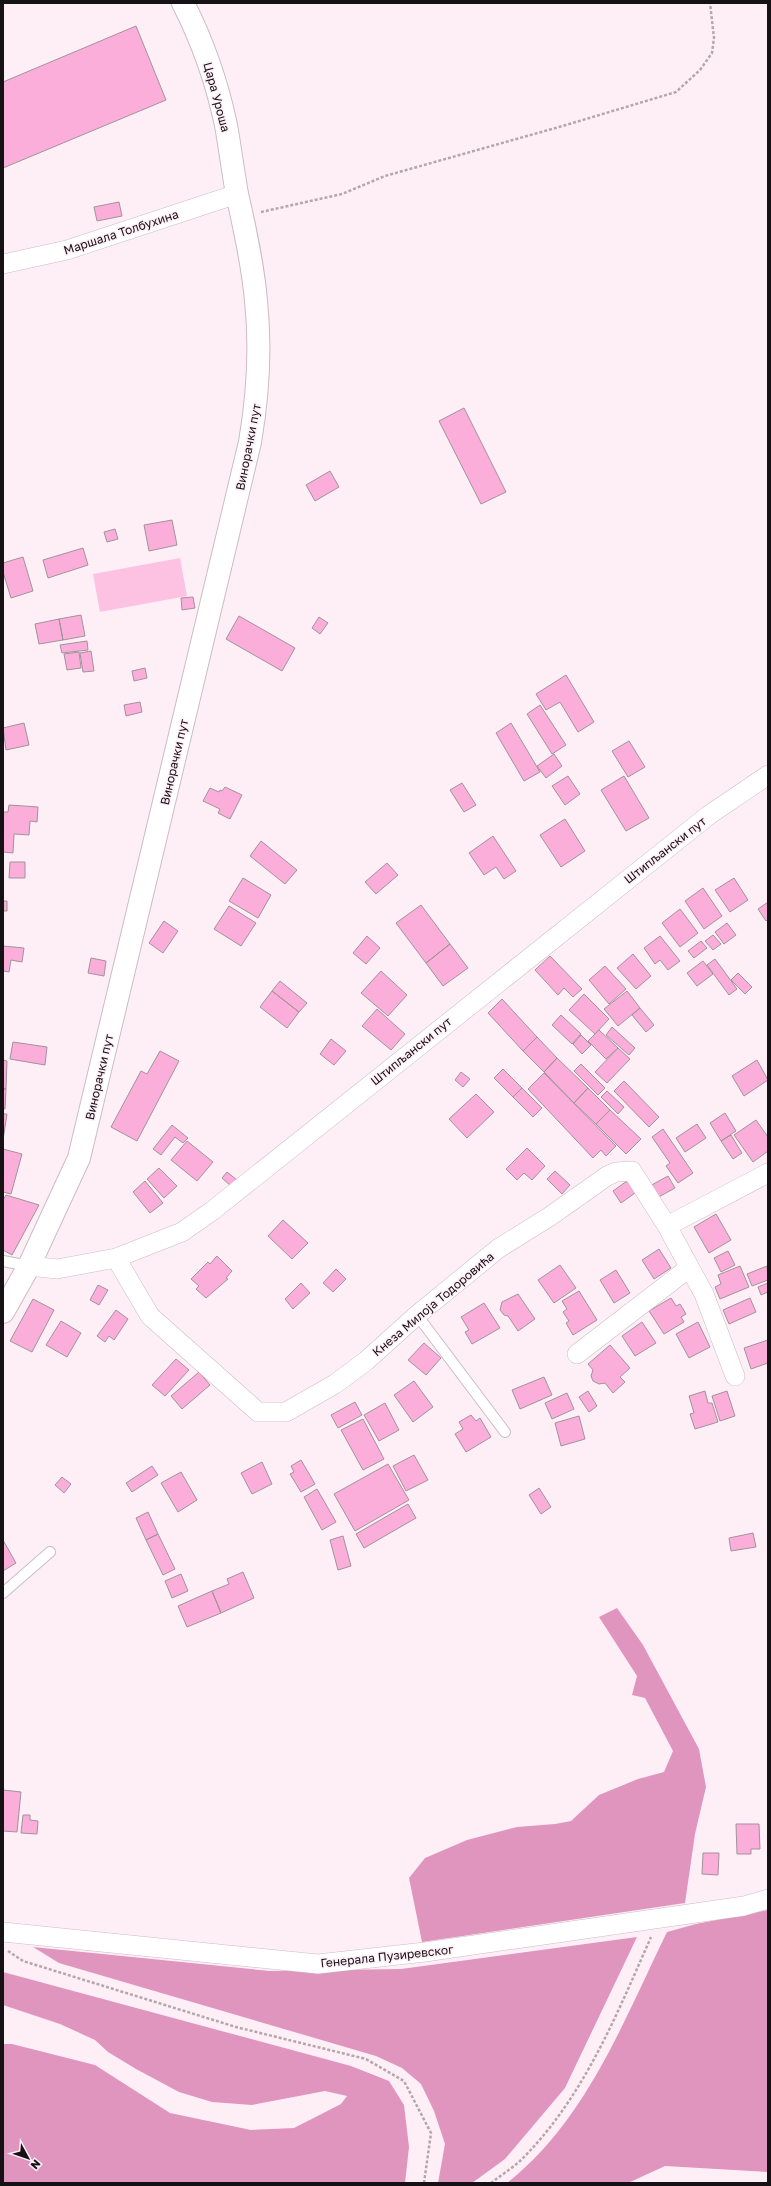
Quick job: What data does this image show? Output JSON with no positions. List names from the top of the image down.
{
  "streets": {
    "street": [
      "Цара Уроша",
      "Маршала Толбухина",
      "Винорачки пут",
      "Штипљански пут",
      "Кнеза Милоја Тодоровића",
      "Генерала Пузиревског"
    ]
  },
  "crossings": [
    ["Цара Уроша", "Маршала Толбухина"],
    ["Цара Уроша", "Винорачки пут"],
    ["Маршала Толбухина", "Винорачки пут"],
    ["Винорачки пут", "Штипљански пут"],
    ["Штипљански пут", "Кнеза Милоја Тодоровића"]
  ],
  "north": "bottom right"
}
